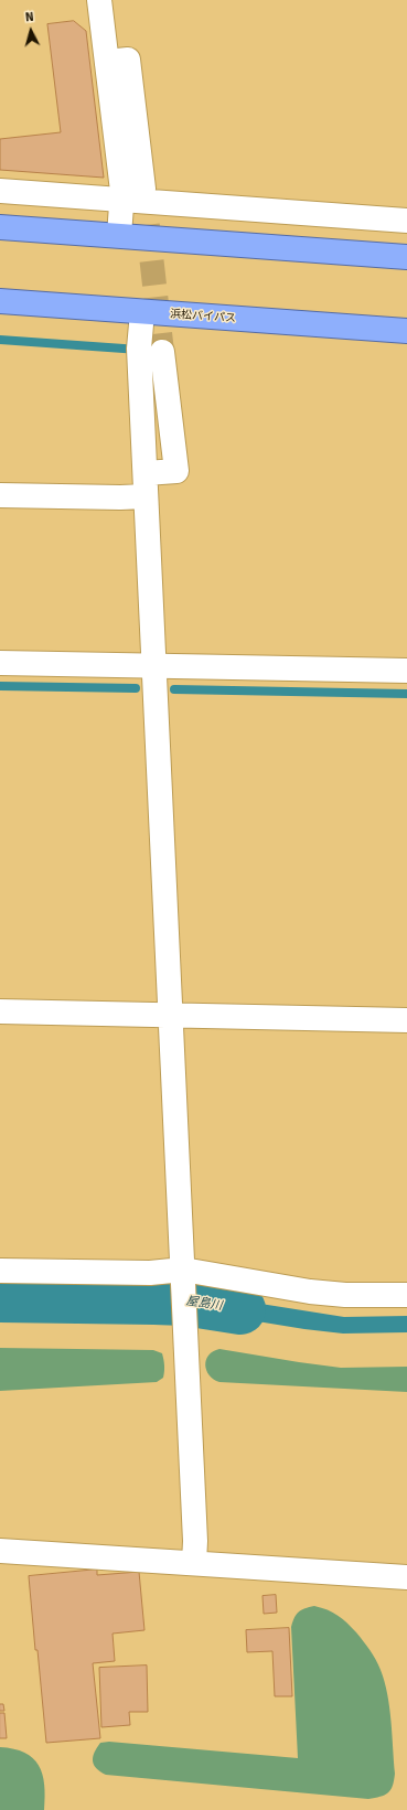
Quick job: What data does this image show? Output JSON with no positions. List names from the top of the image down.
{
  "streets": {
    "highway": ["浜松バイパス"]
  },
  "water": ["屋島川"],
  "north": "top"
}
